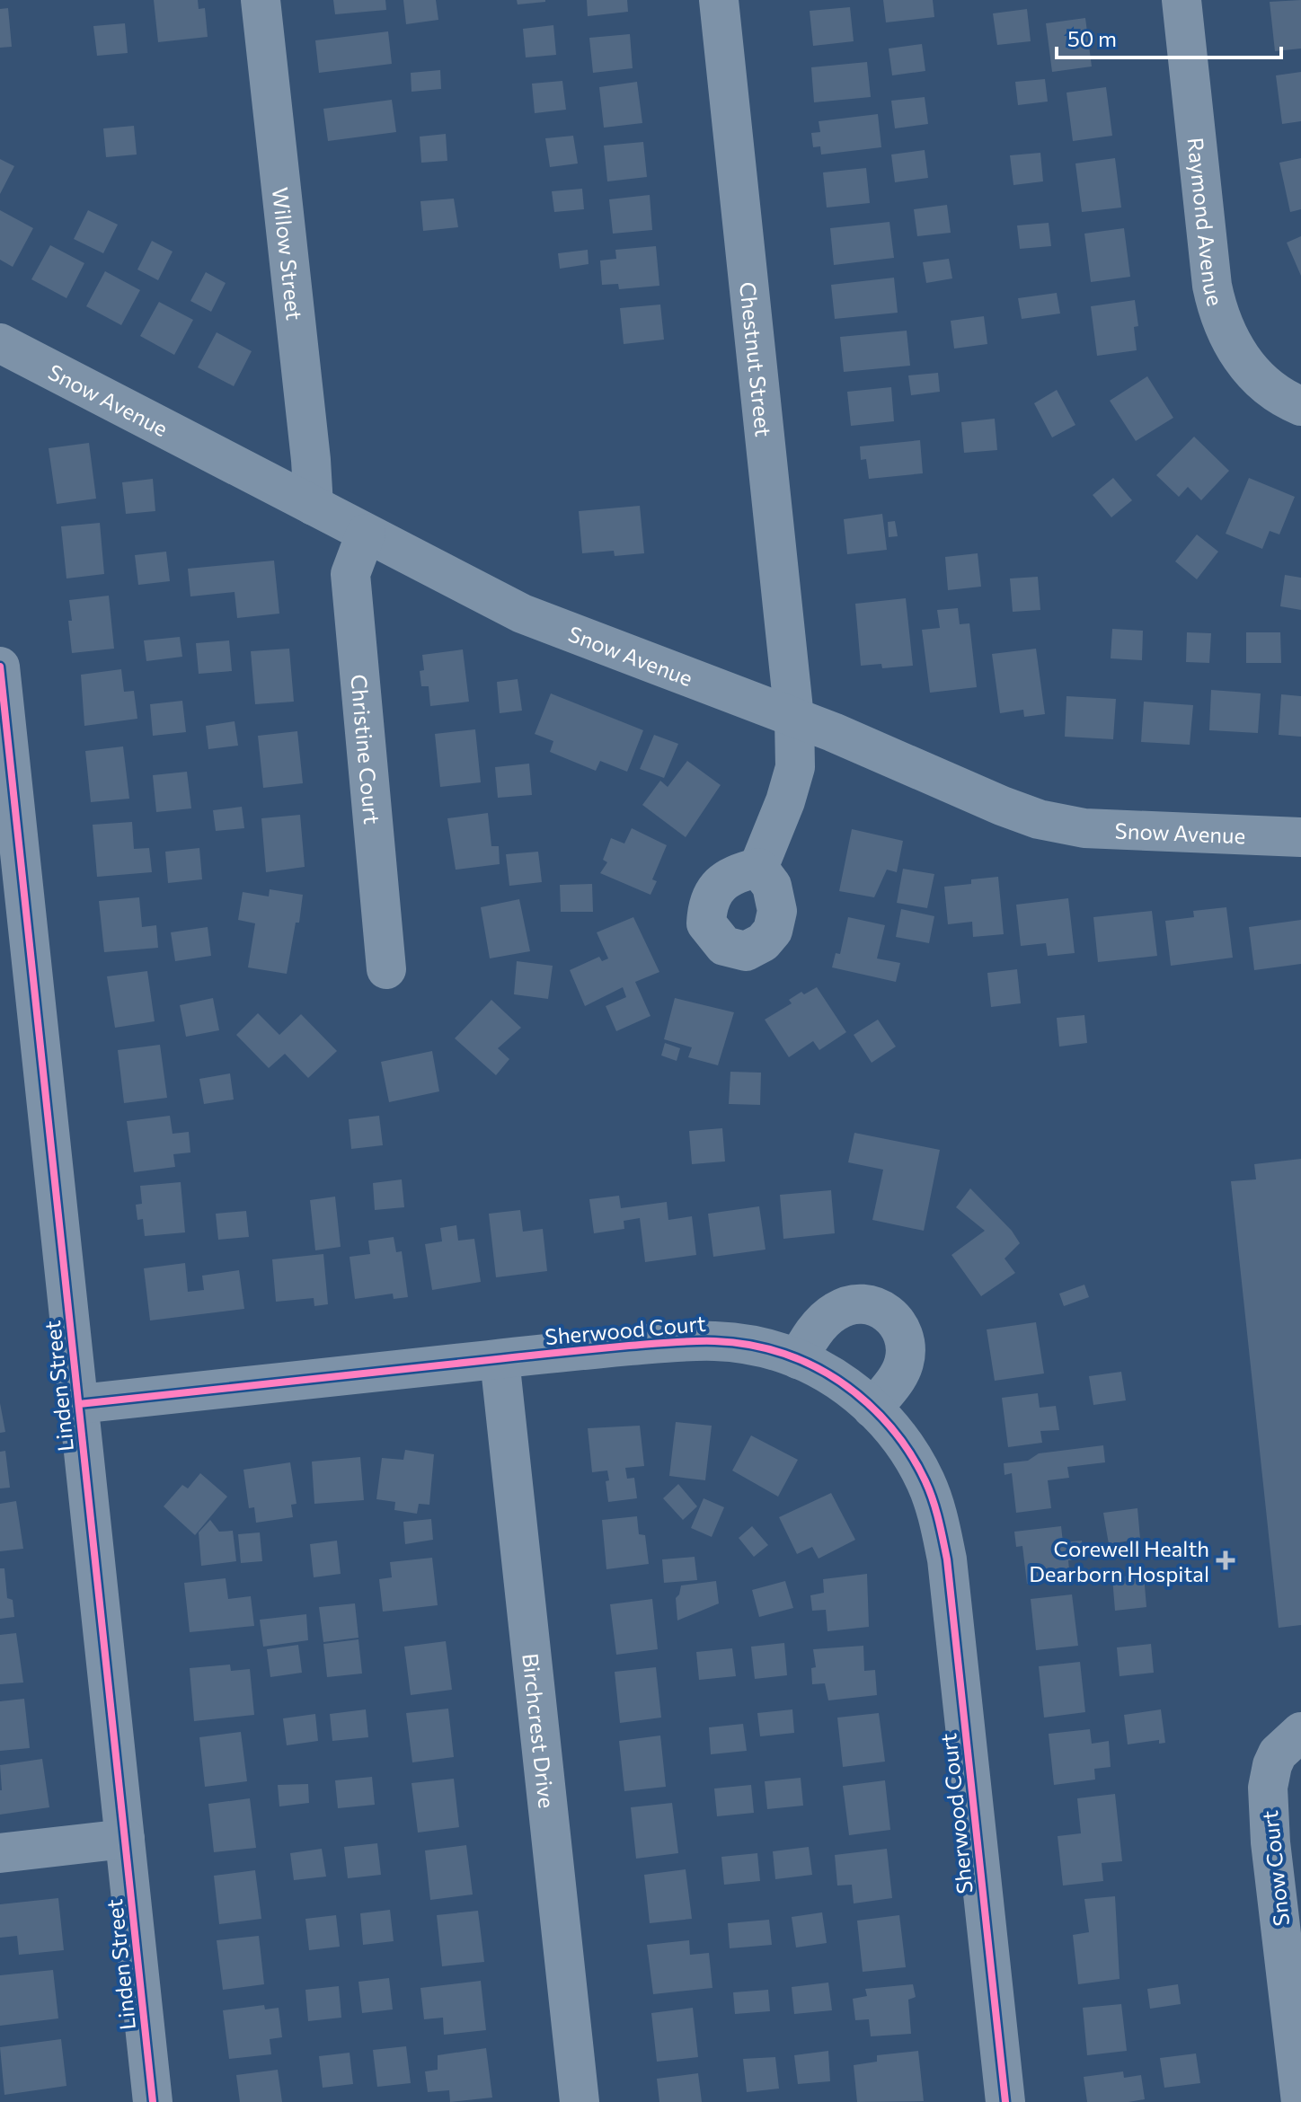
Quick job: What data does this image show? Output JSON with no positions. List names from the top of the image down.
{
  "streets": {
    "street": [
      "Raymond Avenue",
      "Willow Street",
      "Chestnut Street",
      "Snow Avenue",
      "Christine Court",
      "Sherwood Court",
      "Linden Street",
      "Birchcrest Drive",
      "Snow Court"
    ]
  },
  "crossings": [
    ["Willow Street", "Snow Avenue"],
    ["Chestnut Street", "Snow Avenue"],
    ["Snow Avenue", "Christine Court"],
    ["Sherwood Court", "Linden Street"],
    ["Sherwood Court", "Birchcrest Drive"]
  ],
  "places": {
    "health": ["Corewell Health Dearborn Hospital"]
  },
  "scale_bar": "50 m"
}
